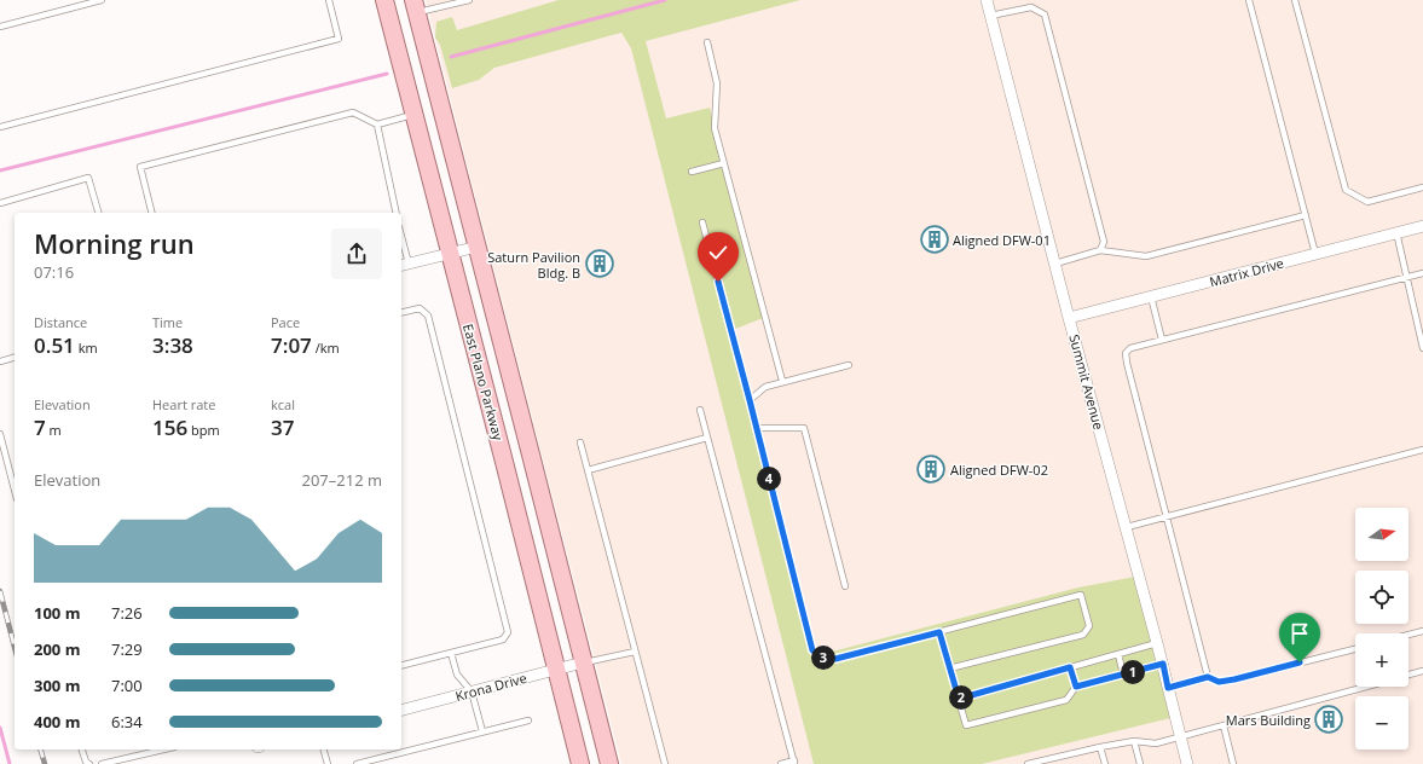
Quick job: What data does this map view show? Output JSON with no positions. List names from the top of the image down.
{
  "streets": {
    "main road": ["East Plano Parkway"],
    "street": ["Matrix Drive", "Summit Avenue", "Krona Drive"]
  },
  "crossings": [
    ["Matrix Drive", "Summit Avenue"],
    ["East Plano Parkway", "Krona Drive"]
  ],
  "places": {
    "building": [
      "Aligned DFW-01",
      "Saturn Pavilion Bldg. B",
      "Aligned DFW-02",
      "Mars Building"
    ]
  },
  "north": "right",
  "page": {
    "heading": ["Morning run", "07:16"],
    "stats": [
      ["Distance", "0.51 km"],
      ["Time", "3:38"],
      ["Pace", "7:07 /km"],
      ["Elevation", "7 m"],
      ["Heart rate", "156 bpm"],
      ["kcal", "37"]
    ],
    "chart": ["Elevation", "207–212 m"],
    "pins": [
      "4",
      "3",
      "1",
      "2"
    ],
    "map_buttons": ["+", "−"],
    "list": [
      {
        "name": "100 m",
        "note": "7:26"
      },
      {
        "name": "200 m",
        "note": "7:29"
      },
      {
        "name": "300 m",
        "note": "7:00"
      },
      {
        "name": "400 m",
        "note": "6:34"
      }
    ]
  }
}
